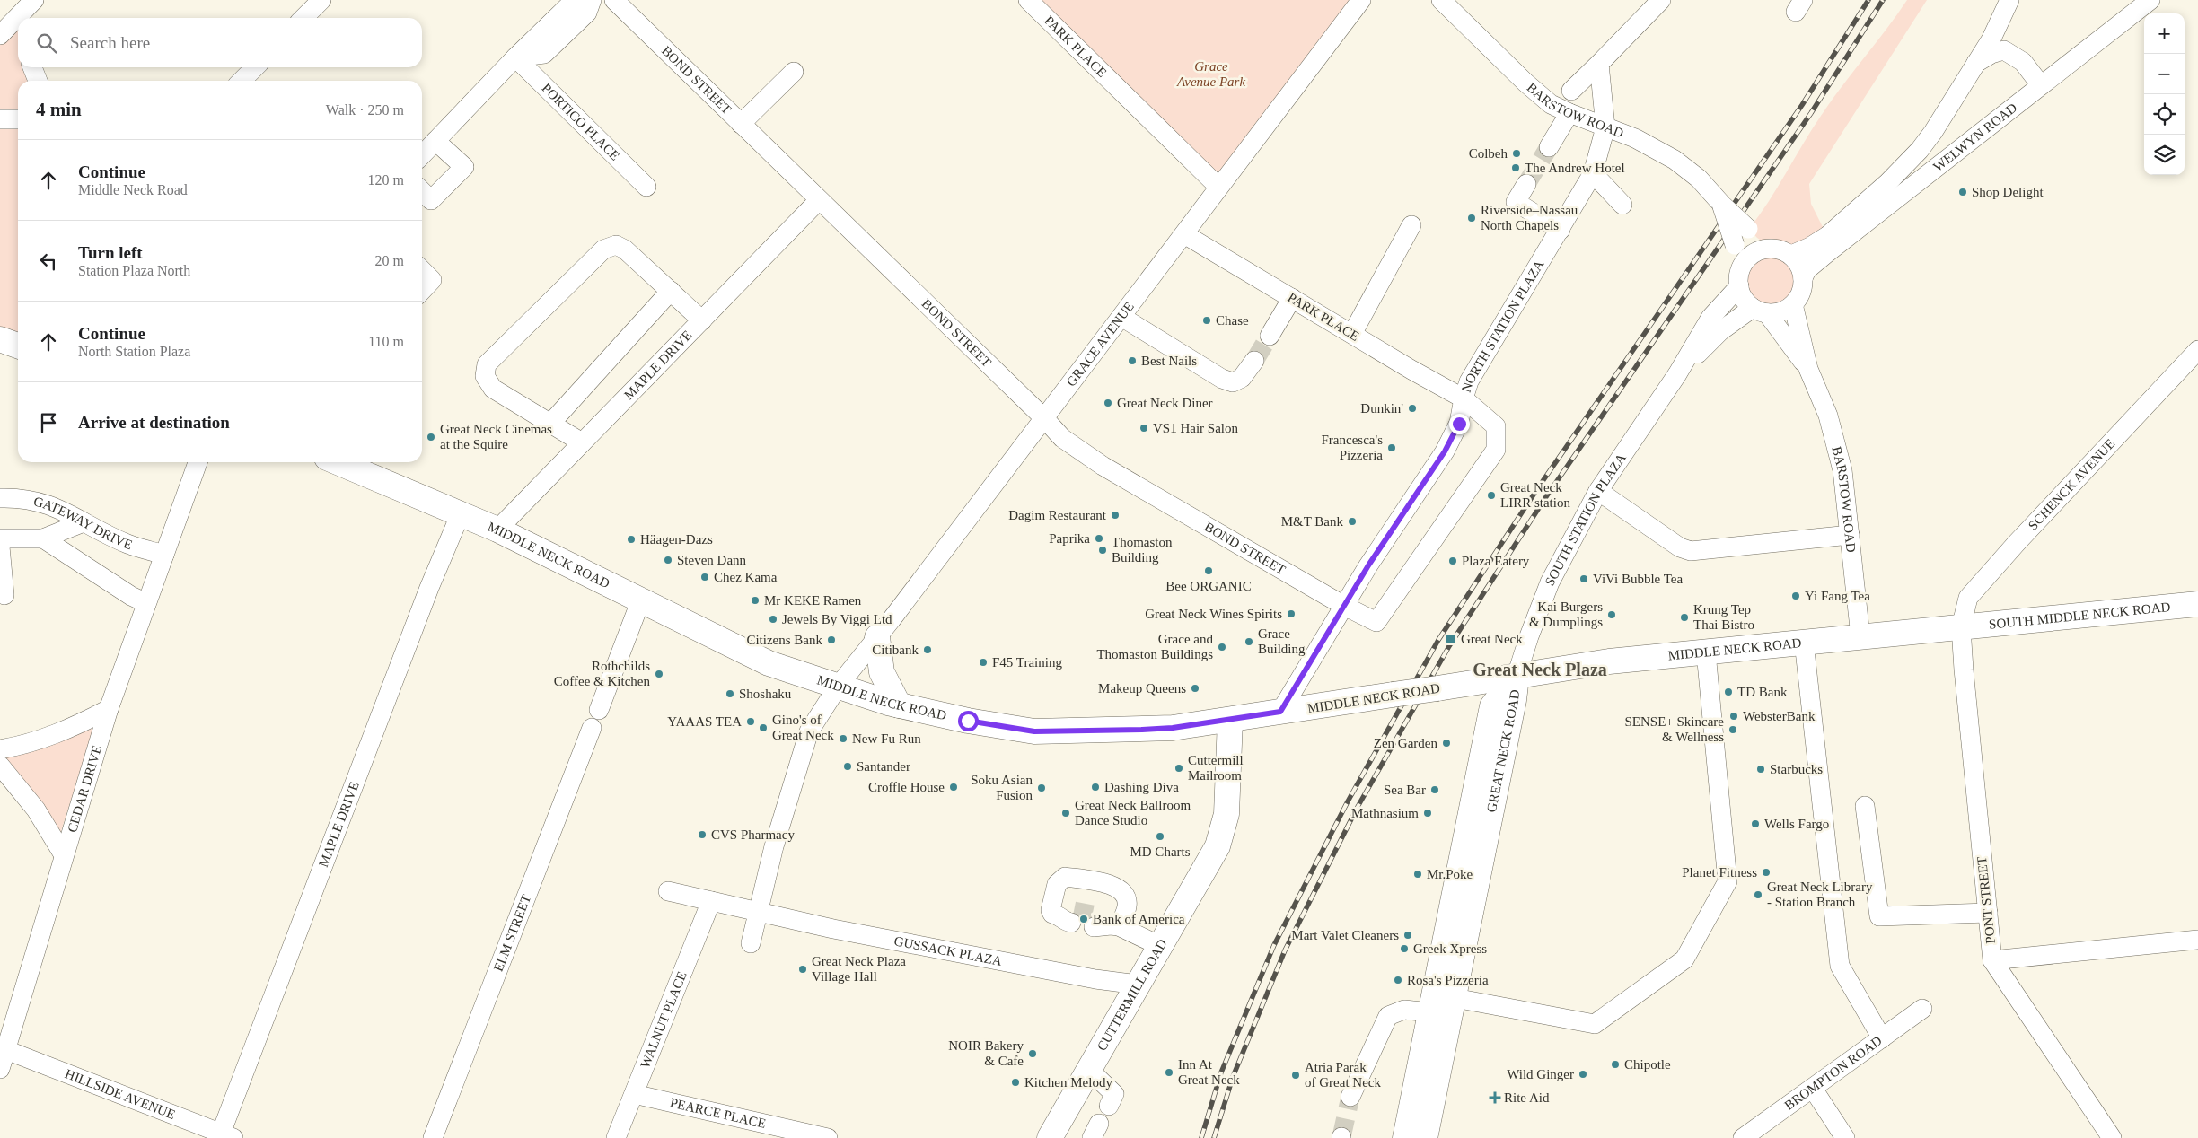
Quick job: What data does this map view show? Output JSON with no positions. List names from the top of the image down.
{
  "streets": {
    "main road": [
      "MIDDLE NECK ROAD",
      "SOUTH MIDDLE NECK ROAD",
      "GREAT NECK ROAD",
      "CUTTERMILL ROAD"
    ],
    "street": [
      "PARK PLACE",
      "BOND STREET",
      "BARSTOW ROAD",
      "PORTICO PLACE",
      "WELWYN ROAD",
      "NORTH STATION PLAZA",
      "GRACE AVENUE",
      "MAPLE DRIVE",
      "SCHENCK AVENUE",
      "SOUTH STATION PLAZA",
      "GATEWAY DRIVE",
      "CEDAR DRIVE",
      "PONT STREET",
      "ELM STREET",
      "GUSSACK PLAZA",
      "WALNUT PLACE",
      "BROMPTON ROAD",
      "HILLSIDE AVENUE",
      "PEARCE PLACE"
    ]
  },
  "crossings": [
    ["PARK PLACE", "BOND STREET"],
    ["PARK PLACE", "NORTH STATION PLAZA"],
    ["PARK PLACE", "GRACE AVENUE"],
    ["BOND STREET", "NORTH STATION PLAZA"],
    ["BOND STREET", "GRACE AVENUE"],
    ["BOND STREET", "MAPLE DRIVE"],
    ["BARSTOW ROAD", "WELWYN ROAD"],
    ["BARSTOW ROAD", "NORTH STATION PLAZA"],
    ["BARSTOW ROAD", "SOUTH STATION PLAZA"],
    ["BARSTOW ROAD", "MIDDLE NECK ROAD"],
    ["WELWYN ROAD", "SOUTH STATION PLAZA"],
    ["NORTH STATION PLAZA", "MIDDLE NECK ROAD"],
    ["GRACE AVENUE", "MIDDLE NECK ROAD"],
    ["MAPLE DRIVE", "MIDDLE NECK ROAD"],
    ["MAPLE DRIVE", "HILLSIDE AVENUE"],
    ["SCHENCK AVENUE", "MIDDLE NECK ROAD"],
    ["SCHENCK AVENUE", "SOUTH MIDDLE NECK ROAD"],
    ["SCHENCK AVENUE", "PONT STREET"],
    ["SOUTH STATION PLAZA", "MIDDLE NECK ROAD"],
    ["SOUTH STATION PLAZA", "GREAT NECK ROAD"],
    ["GATEWAY DRIVE", "CEDAR DRIVE"],
    ["MIDDLE NECK ROAD", "SOUTH MIDDLE NECK ROAD"],
    ["MIDDLE NECK ROAD", "GREAT NECK ROAD"],
    ["MIDDLE NECK ROAD", "PONT STREET"],
    ["MIDDLE NECK ROAD", "CUTTERMILL ROAD"],
    ["SOUTH MIDDLE NECK ROAD", "PONT STREET"],
    ["CEDAR DRIVE", "HILLSIDE AVENUE"],
    ["GUSSACK PLAZA", "CUTTERMILL ROAD"],
    ["GUSSACK PLAZA", "WALNUT PLACE"],
    ["WALNUT PLACE", "PEARCE PLACE"]
  ],
  "districts": ["Great Neck Plaza"],
  "parks": ["Grace Avenue Park"],
  "places": {
    "other": [
      "Colbeh",
      "The Andrew Hotel",
      "Shop Delight",
      "Riverside–Nassau North Chapels",
      "Chase",
      "Best Nails",
      "Great Neck Diner",
      "Dunkin'",
      "VS1 Hair Salon",
      "Great Neck Cinemas at the Squire",
      "Francesca's Pizzeria",
      "Great Neck LIRR station",
      "Dagim Restaurant",
      "M&T Bank",
      "Paprika",
      "Häagen-Dazs",
      "Thomaston Building",
      "Steven Dann",
      "Plaza Eatery",
      "Bee ORGANIC",
      "Chez Kama",
      "ViVi Bubble Tea",
      "Yi Fang Tea",
      "Mr KEKE Ramen",
      "Great Neck Wines Spirits",
      "Kai Burgers & Dumplings",
      "Krung Tep Thai Bistro",
      "Jewels By Viggi Ltd",
      "Citizens Bank",
      "Grace Building",
      "Grace and Thomaston Buildings",
      "Citibank",
      "F45 Training",
      "Rothchilds Coffee & Kitchen",
      "Makeup Queens",
      "TD Bank",
      "Shoshaku",
      "WebsterBank",
      "YAAAS TEA",
      "Gino's of Great Neck",
      "SENSE+ Skincare & Wellness",
      "New Fu Run",
      "Zen Garden",
      "Santander",
      "Cuttermill Mailroom",
      "Starbucks",
      "Croffle House",
      "Dashing Diva",
      "Soku Asian Fusion",
      "Sea Bar",
      "Great Neck Ballroom Dance Studio",
      "Mathnasium",
      "Wells Fargo",
      "CVS Pharmacy",
      "MD Charts",
      "Planet Fitness",
      "Mr.Poke",
      "Great Neck Library - Station Branch",
      "Bank of America",
      "Mart Valet Cleaners",
      "Greek Xpress",
      "Great Neck Plaza Village Hall",
      "Rosa's Pizzeria",
      "NOIR Bakery & Cafe",
      "Chipotle",
      "Inn At Great Neck",
      "Wild Ginger",
      "Atria Parak of Great Neck",
      "Kitchen Melody"
    ],
    "transit": ["Great Neck"],
    "health": ["Rite Aid"]
  },
  "page": {
    "map_buttons": ["+", "−"],
    "search": "Search here",
    "heading": ["4 min", "Walk · 250 m"],
    "list": [
      ["Continue", "Middle Neck Road", "120 m"],
      ["Turn left", "Station Plaza North", "20 m"],
      ["Continue", "North Station Plaza", "110 m"],
      "Arrive at destination"
    ]
  }
}
